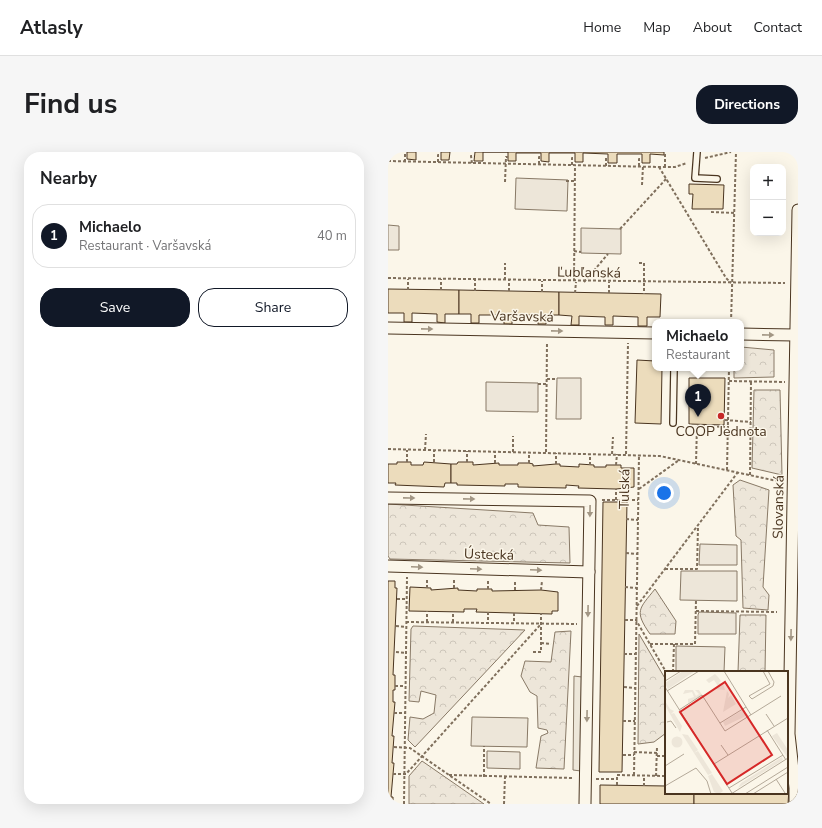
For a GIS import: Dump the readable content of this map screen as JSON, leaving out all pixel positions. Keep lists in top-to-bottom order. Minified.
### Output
{"streets":{"street":["Varšavská","Slovanská","Ústecká"],"path":["Ľubľanská","Tulská"]},"one_way":["Varšavská","Slovanská","Ústecká"],"places":["COOP Jednota"],"page":{"header":"Atlasly","nav":["Home","Map","About","Contact"],"title":"Find us","buttons":["Directions",["Save","Share"]],"heading":"Nearby","map_buttons":["+","−"],"list":[{"mark":"1","name":"Michaelo","note":"Restaurant · Varšavská","value":"40 m"}],"popup":["Michaelo","Restaurant"],"pins":"1"}}
